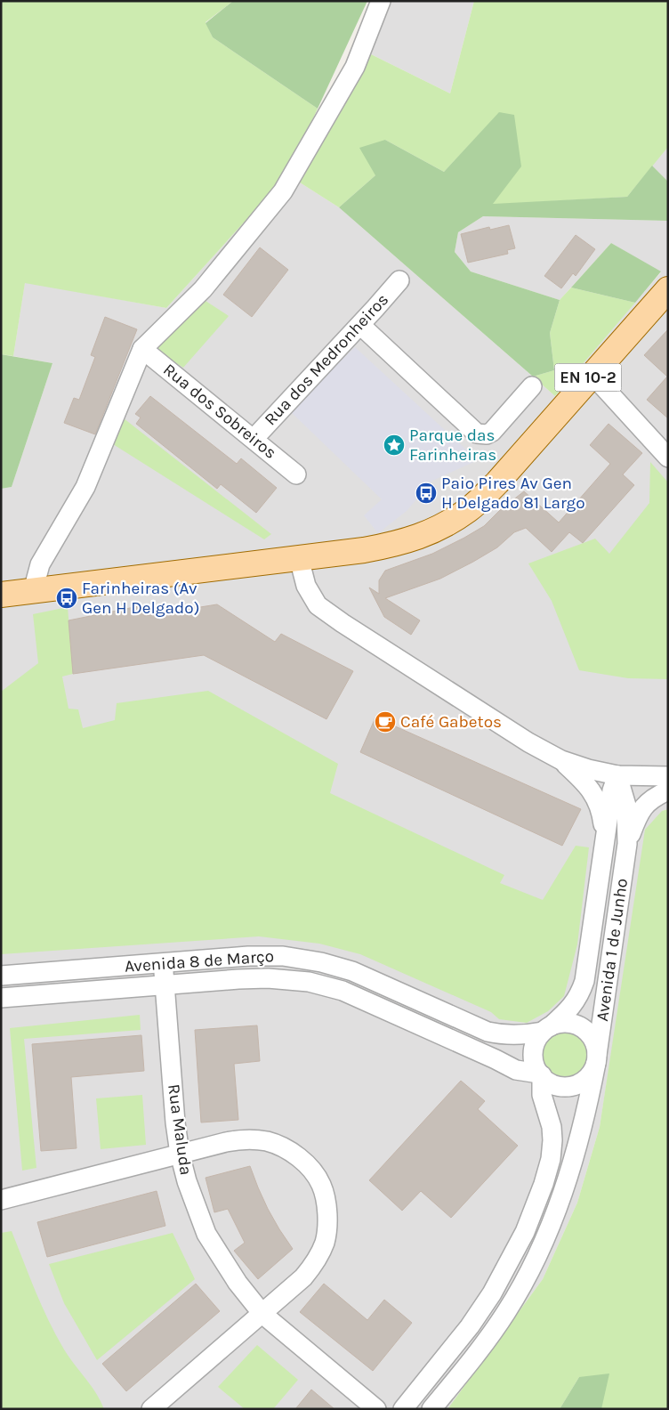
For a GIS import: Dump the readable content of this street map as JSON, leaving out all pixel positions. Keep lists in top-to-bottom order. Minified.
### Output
{"streets":{"main road":["EN 10-2"],"street":["Rua dos Medronheiros","Rua dos Sobreiros","Avenida 1 de Junho","Avenida 8 de Março","Rua Maluda"]},"crossings":[["Rua dos Medronheiros","Rua dos Sobreiros"],["Avenida 1 de Junho","Avenida 8 de Março"],["Avenida 8 de Março","Rua Maluda"]],"places":{"place":["Parque das Farinheiras"],"bus stop":["Paio Pires Av Gen H Delgado 81 Largo","Farinheiras (Av Gen H Delgado)"],"cafe":["Café Gabetos"]}}
